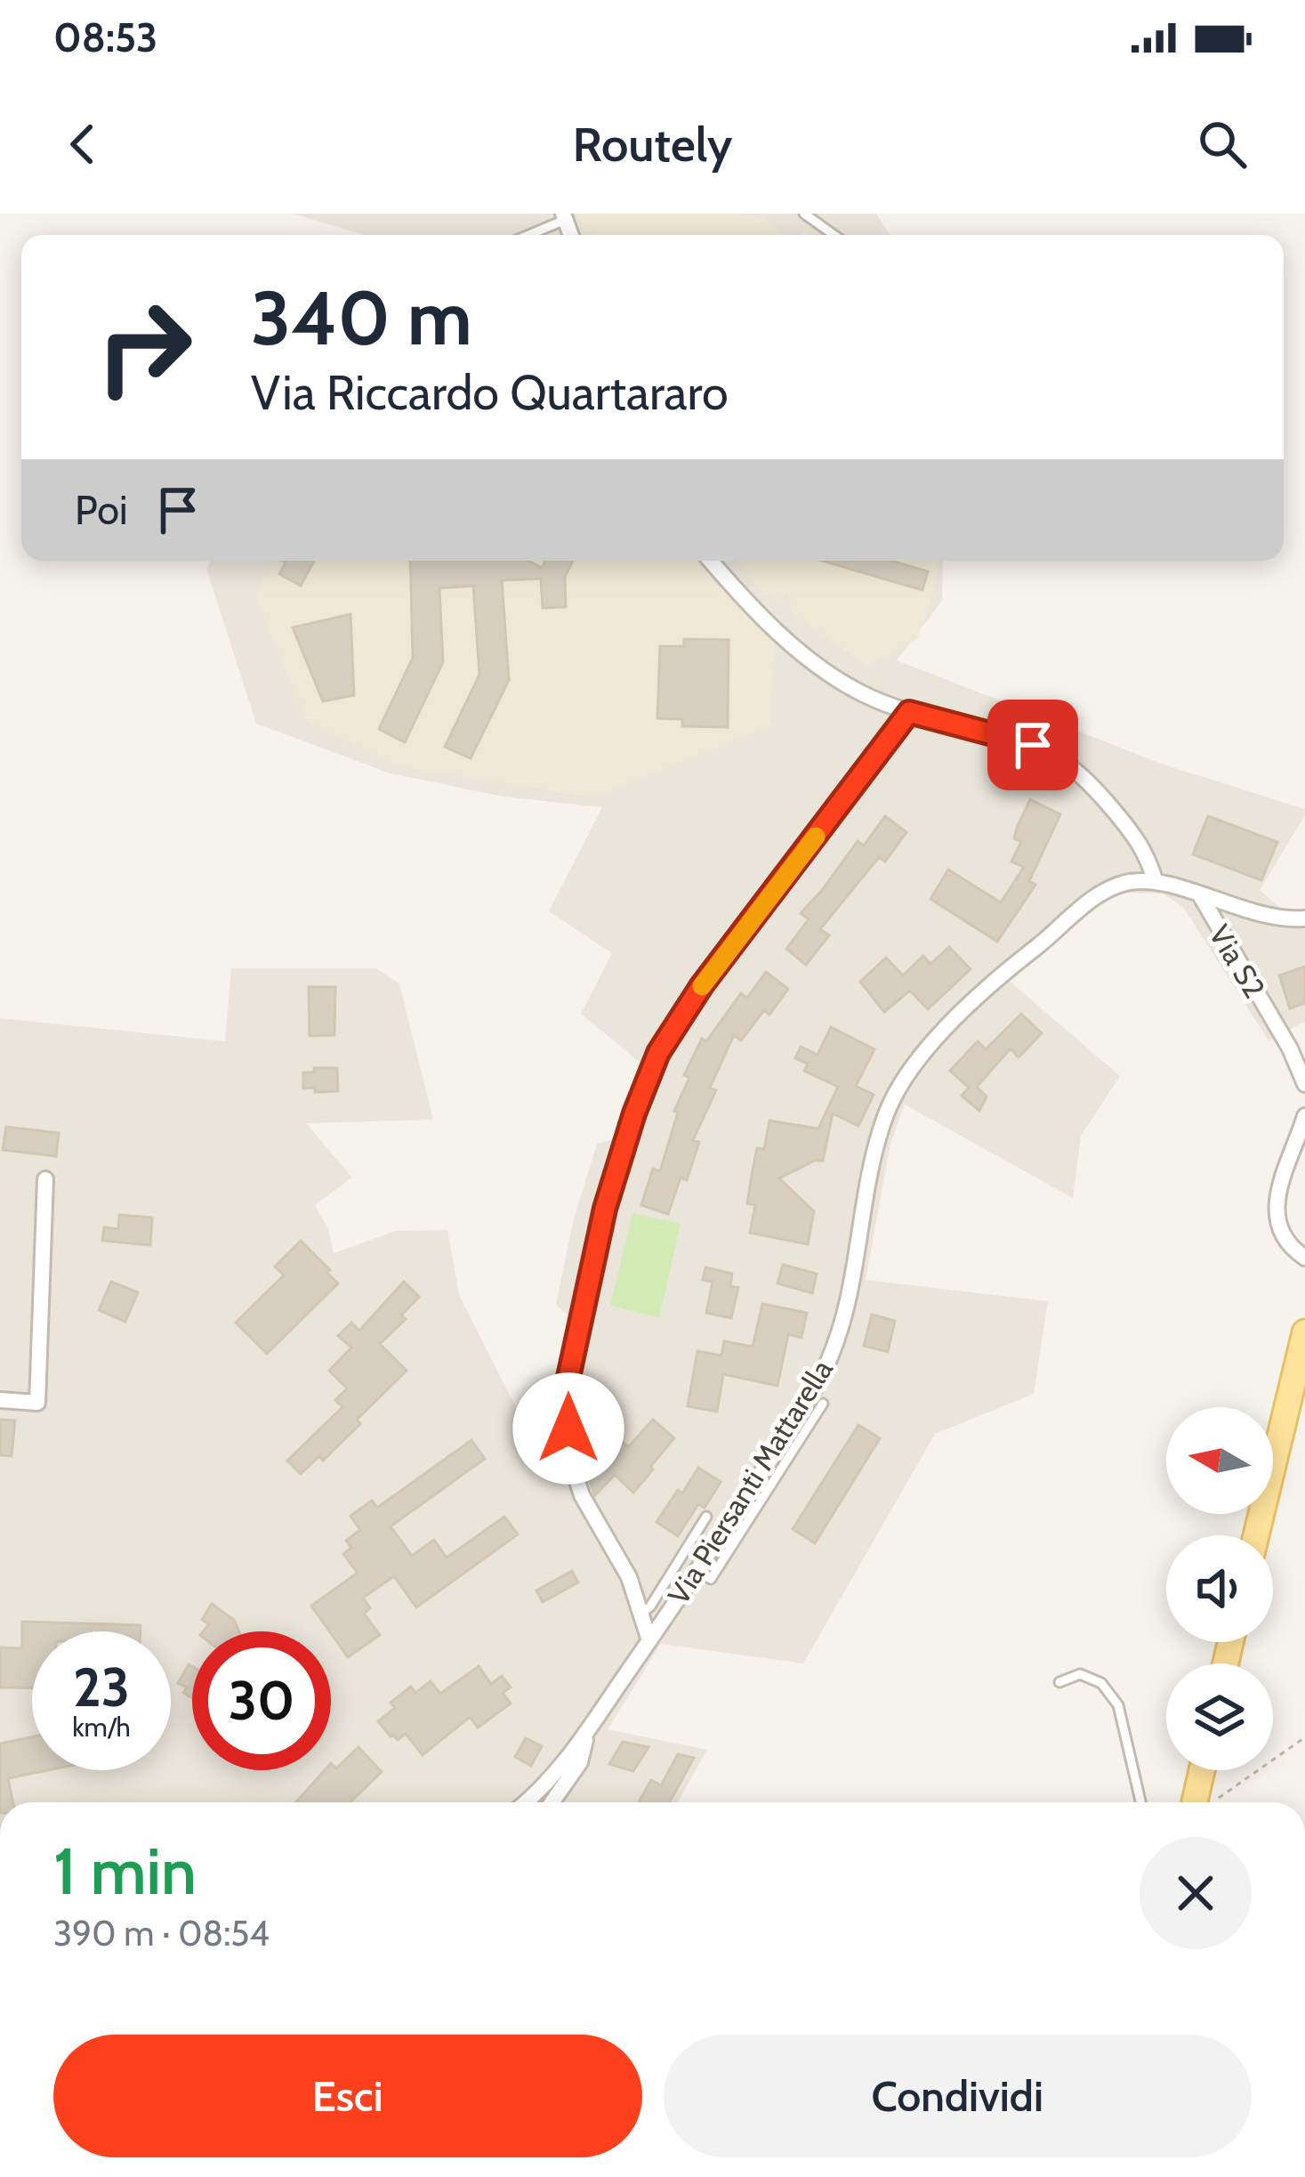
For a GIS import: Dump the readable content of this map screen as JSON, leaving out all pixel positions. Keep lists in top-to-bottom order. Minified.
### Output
{"streets":{"street":["Via S2","Via Piersanti Mattarella"]},"crossings":[["Via S2","Via Piersanti Mattarella"]],"north":"left","page":{"status":"08:53","header":"Routely","turn":["340 m","Via Riccardo Quartararo"],"then":"Poi","speed":"23 km/h","limit":"30","heading":["1 min","390 m · 08:54"],"buttons":["Esci","Condividi"]}}
